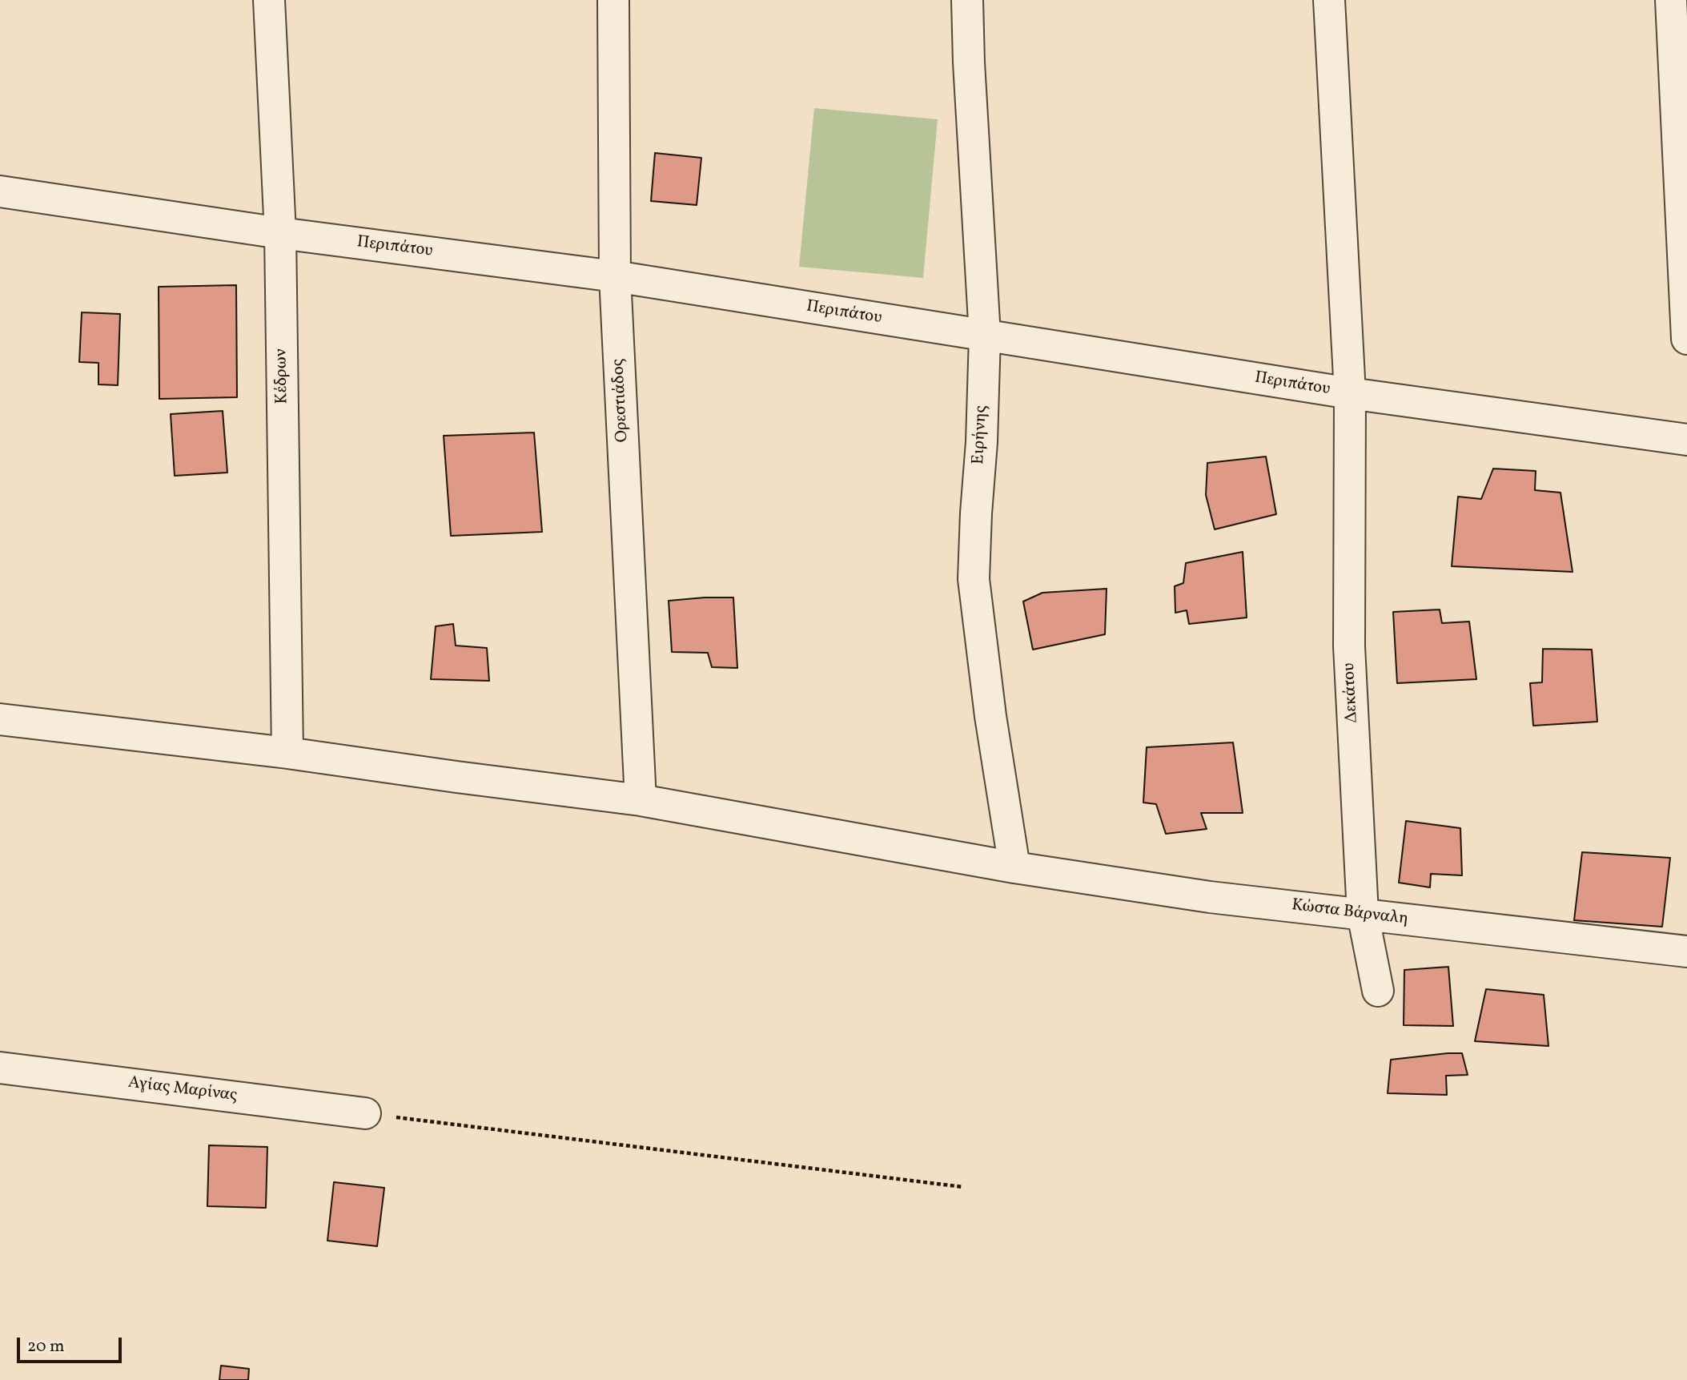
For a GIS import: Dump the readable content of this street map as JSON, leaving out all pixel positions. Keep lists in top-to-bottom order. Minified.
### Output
{"streets":{"street":["Περιπάτου","Κέδρων","Ορεστιάδος","Ειρήνης","Δεκάτου","Κώστα Βάρναλη","Αγίας Μαρίνας"]},"crossings":[["Περιπάτου","Κέδρων"],["Περιπάτου","Ορεστιάδος"],["Περιπάτου","Ειρήνης"],["Περιπάτου","Δεκάτου"],["Κέδρων","Κώστα Βάρναλη"],["Ορεστιάδος","Κώστα Βάρναλη"],["Ειρήνης","Κώστα Βάρναλη"],["Δεκάτου","Κώστα Βάρναλη"]],"scale_bar":"20 m"}
